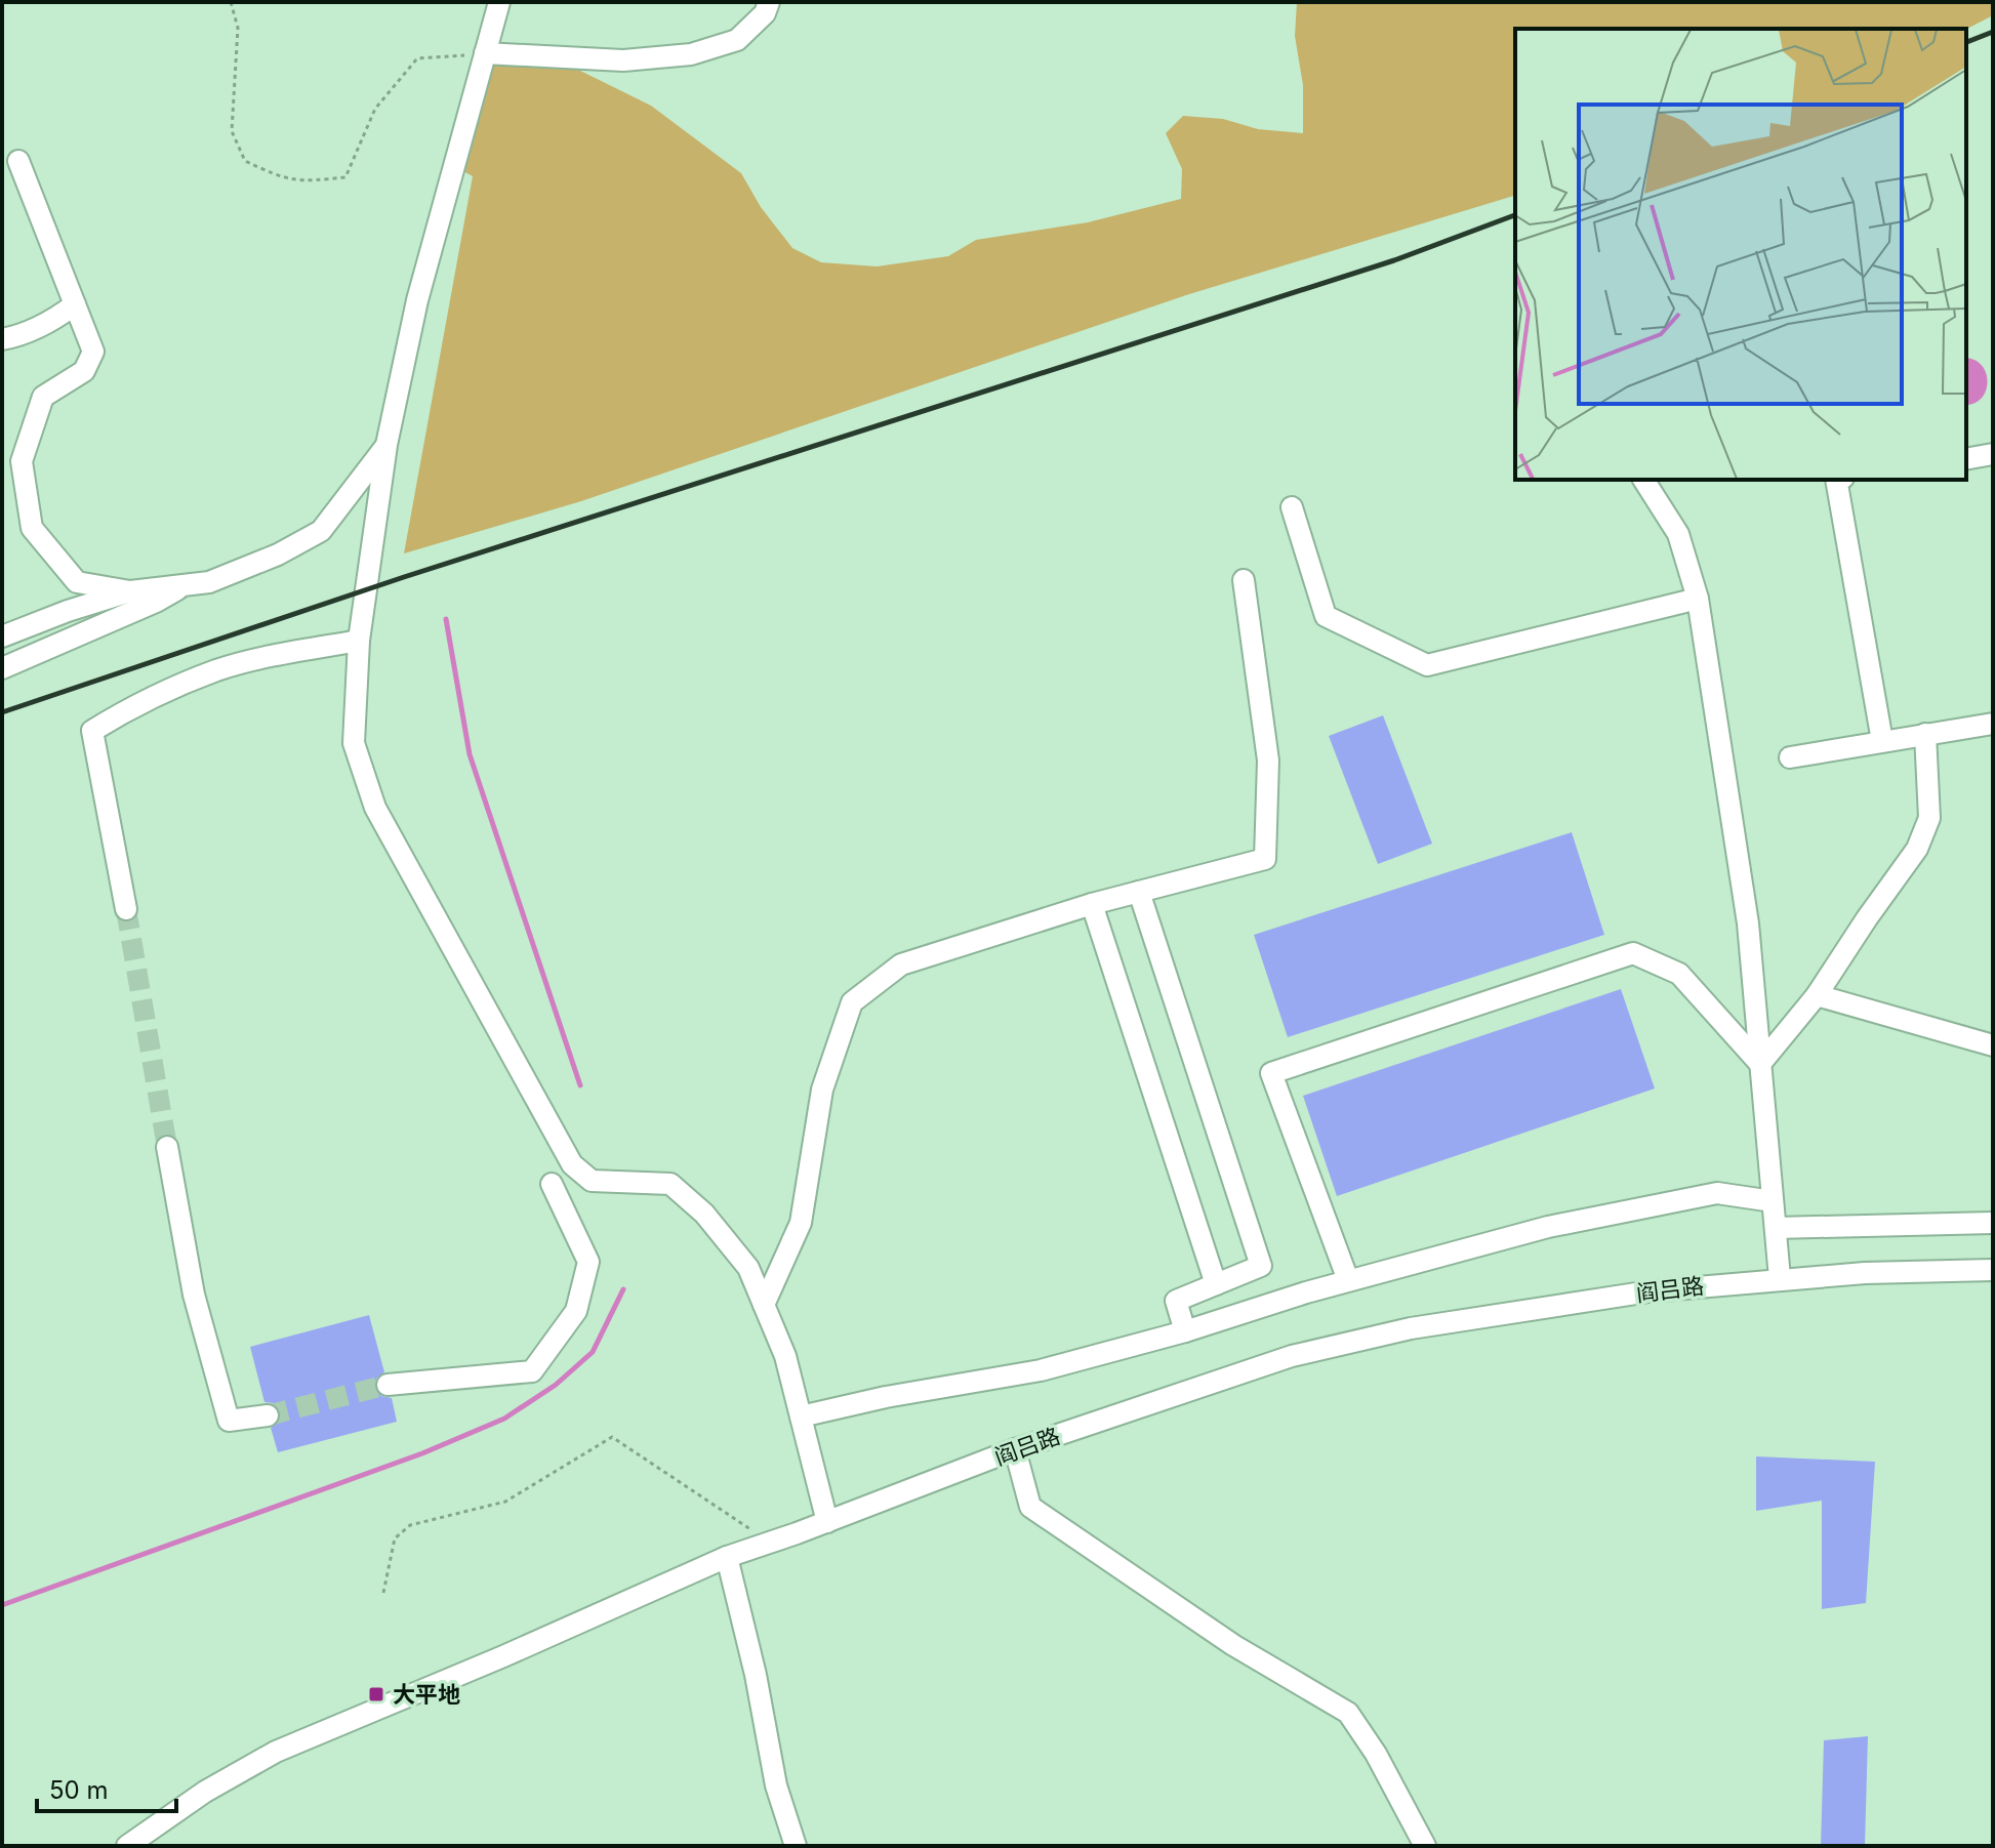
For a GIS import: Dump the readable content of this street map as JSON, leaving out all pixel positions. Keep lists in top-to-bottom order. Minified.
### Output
{"streets":{"street":["阎吕路"]},"places":{"transit":["大平地"]},"scale_bar":"50 m"}
